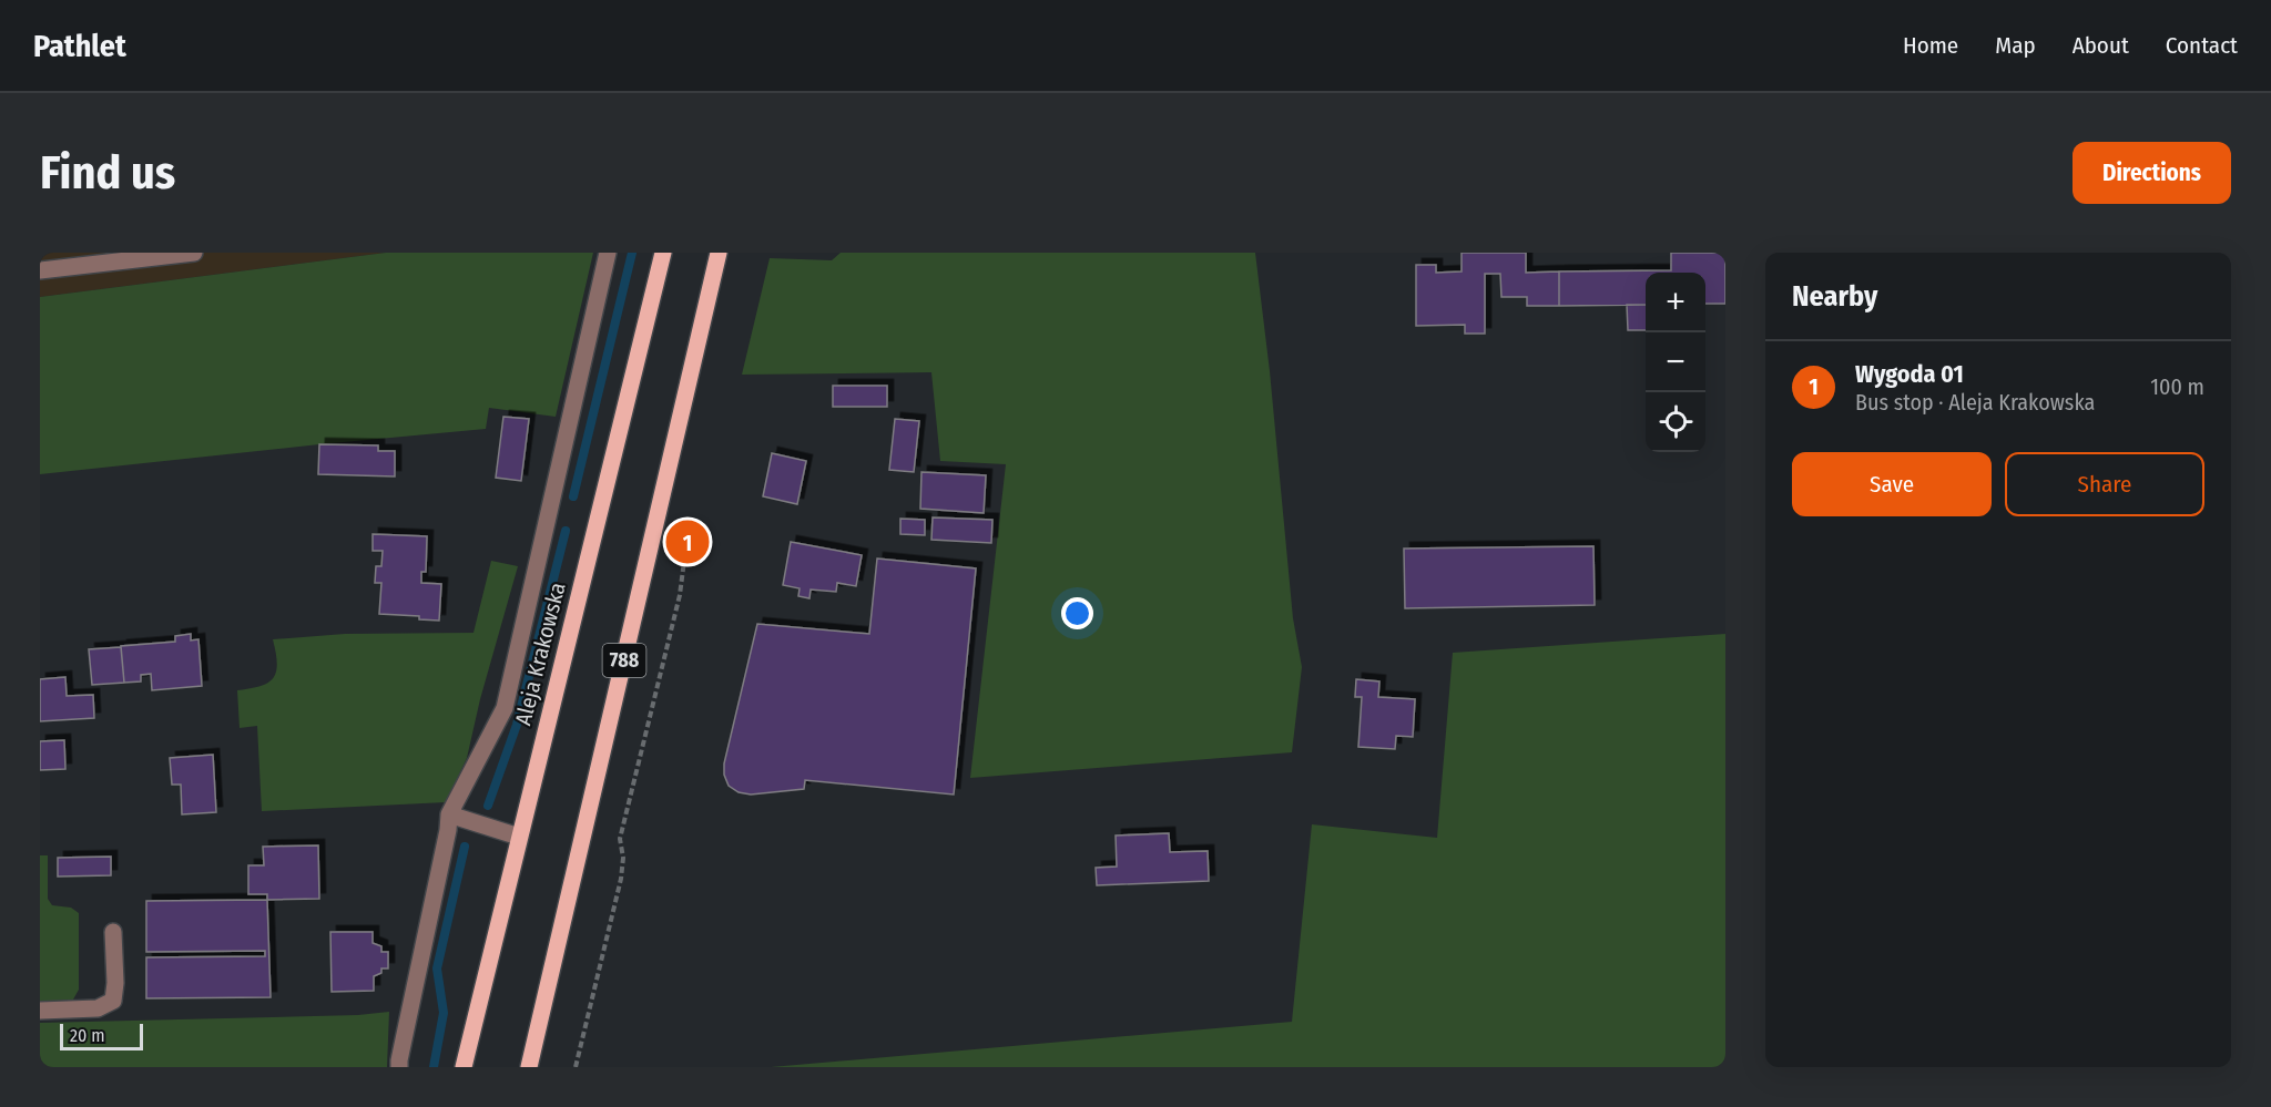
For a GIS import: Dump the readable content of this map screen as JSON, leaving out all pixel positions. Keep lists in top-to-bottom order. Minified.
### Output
{"streets":{"main road":["Aleja Krakowska","788"]},"scale_bar":"20 m","page":{"header":"Pathlet","nav":["Home","Map","About","Contact"],"buttons":["Directions",["Save","Share"]],"title":"Find us","heading":"Nearby","map_buttons":["+","−"],"list":[{"mark":"1","name":"Wygoda 01","note":"Bus stop · Aleja Krakowska","value":"100 m"}],"pins":"1","scale":"20 m"}}
